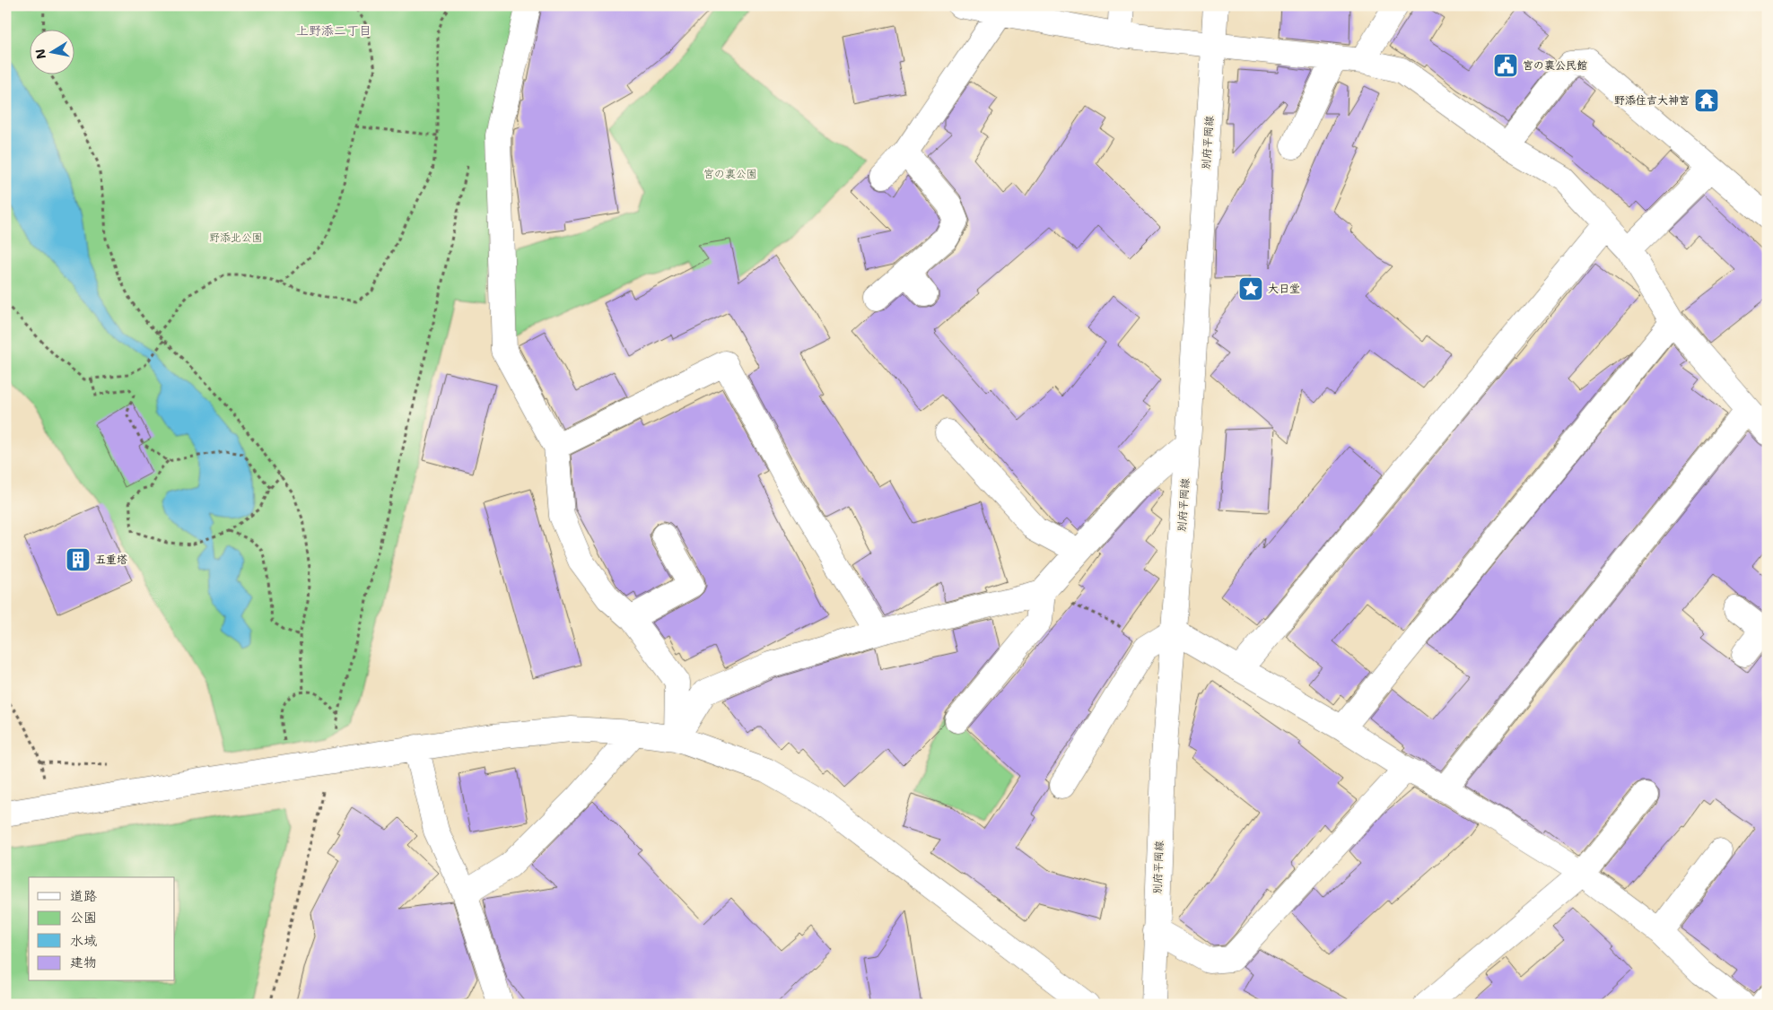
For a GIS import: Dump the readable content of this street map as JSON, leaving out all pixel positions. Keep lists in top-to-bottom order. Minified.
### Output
{"streets":{"street":["別府平岡線"]},"districts":["上野添二丁目"],"parks":["宮の裏公園","野添北公園"],"places":{"public building":["宮の裏公民館"],"temple":["野添住吉大神宮"],"place":["大日堂"],"building":["五重塔"]},"legend":["道路","公園","水域","建物"],"north":"left"}
